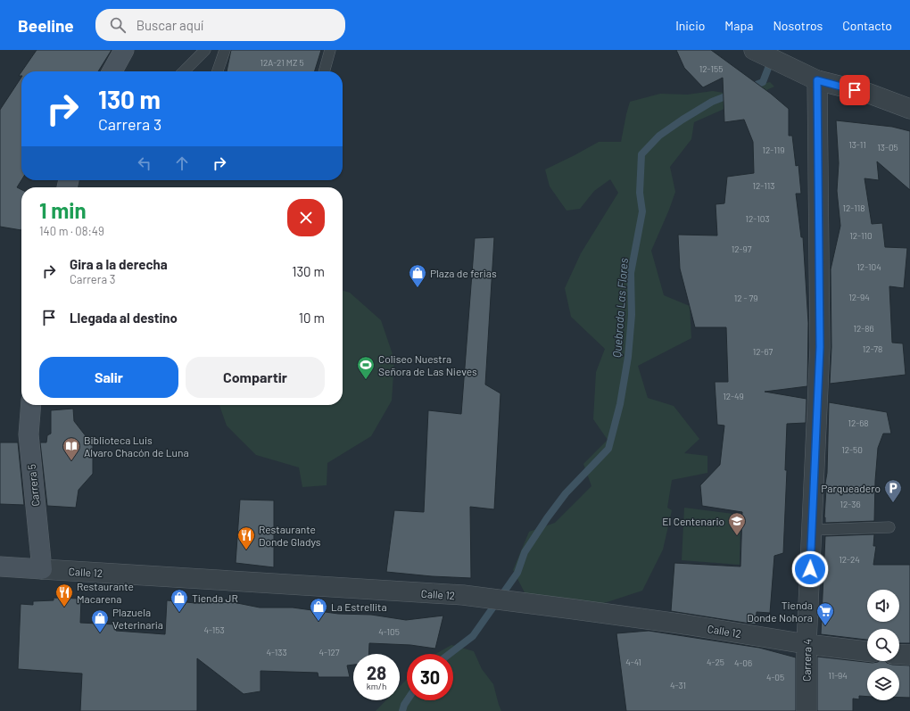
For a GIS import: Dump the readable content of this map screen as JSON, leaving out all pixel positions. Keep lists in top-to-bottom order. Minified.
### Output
{"streets":{"main road":["Carrera 5","Calle 12"],"street":["Carrera 4"]},"crossings":[["Carrera 5","Calle 12"],["Calle 12","Carrera 4"]],"water":["Quebrada Las Flores"],"places":{"shop":["Plaza de ferias","Tienda JR","La Estrellita","Plazuela Veterinaria"],"sports":["Coliseo Nuestra Señora de Las Nieves"],"library":["Biblioteca Luis Alvaro Chacón de Luna"],"parking":["Parqueadero"],"school or university":["El Centenario"],"restaurant":["Restaurante Donde Gladys","Restaurante Macarena"],"supermarket":["Tienda Donde Nohora"]},"house_numbers":["12A-21 MZ 5","12-155","13-11","13-05","12-119","12-113","12-118","12-103","12-110","12-97","12-104","12-94","12 - 79","12-86","12-78","12-67","12-49","12-68","12-50","12-36","12-24","4-153","4-105","4-133","4-127","4-41","4-25","4-06","11-94","4-05","4-31"],"page":{"header":"Beeline","search":"Buscar aquí","nav":["Inicio","Mapa","Nosotros","Contacto"],"turn":["130 m","Carrera 3"],"heading":["1 min","140 m · 08:49"],"list":[{"name":"Gira a la derecha","note":"Carrera 3","value":"130 m"},{"name":"Llegada al destino","value":"10 m"}],"buttons":["Salir","Compartir"],"speed":"28 km/h","limit":"30"}}
